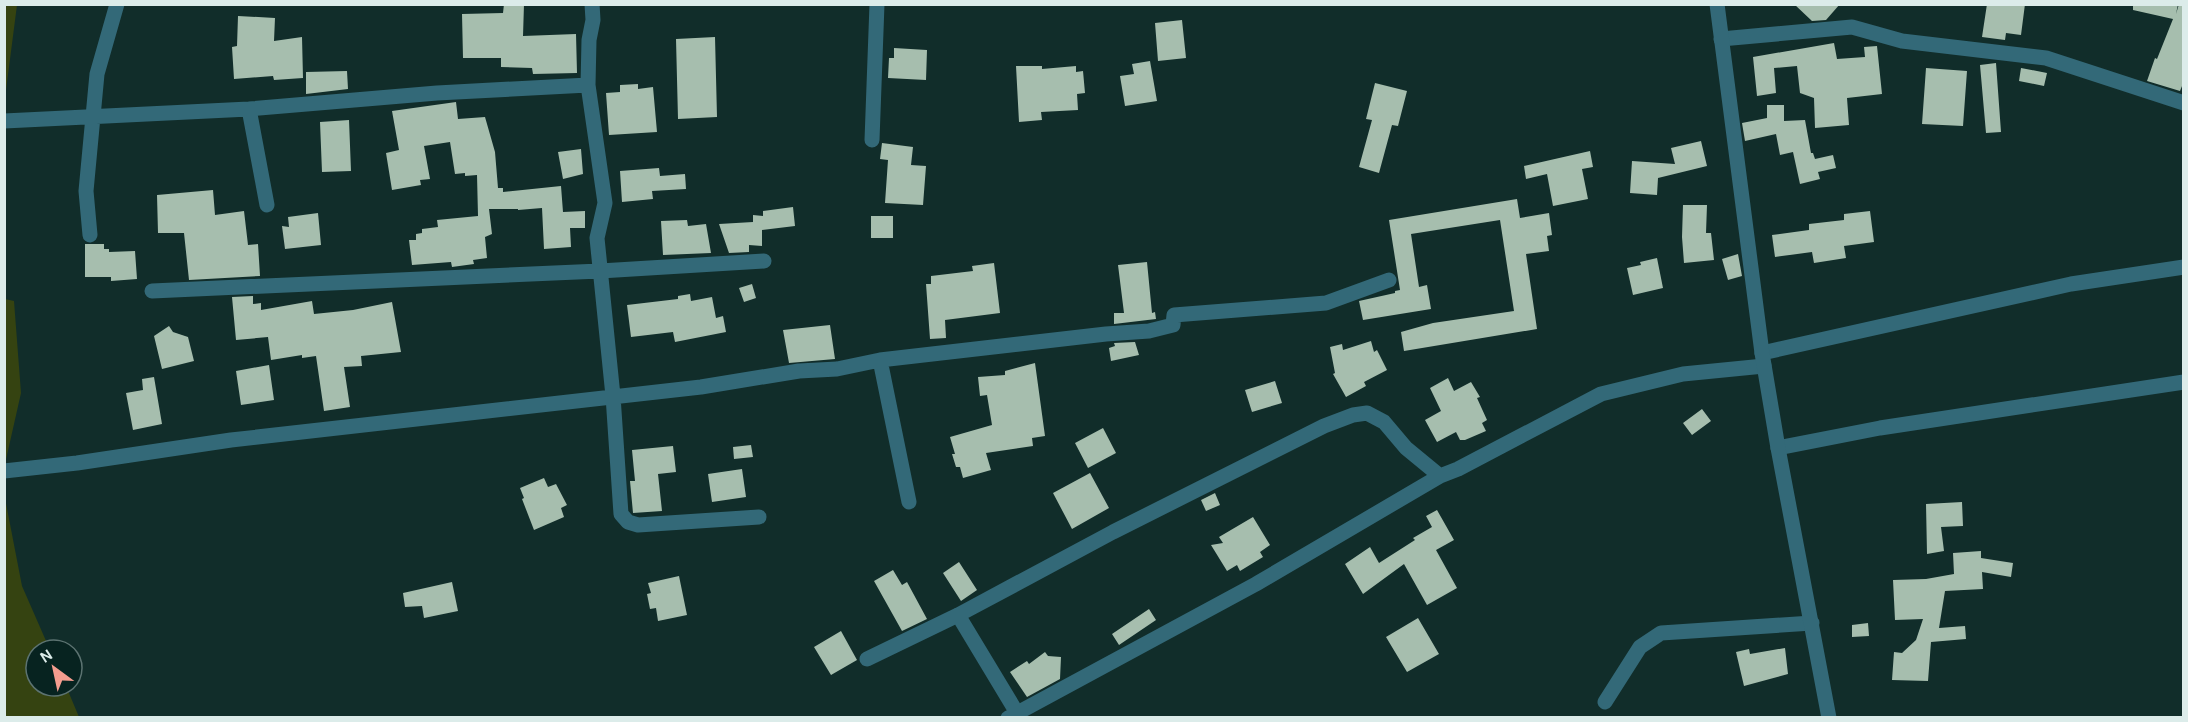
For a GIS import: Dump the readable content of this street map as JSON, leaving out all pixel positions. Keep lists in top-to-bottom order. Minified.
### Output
{"north":"top left"}
